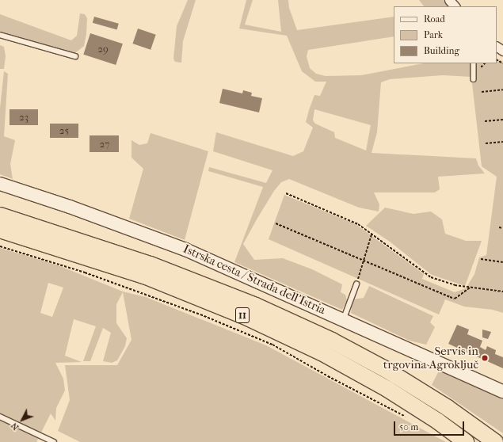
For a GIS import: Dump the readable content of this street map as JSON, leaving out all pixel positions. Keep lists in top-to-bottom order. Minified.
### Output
{"streets":{"highway":["11"],"street":["Istrska cesta / Strada dell'Istria"]},"places":["Servis in trgovina Agroključ"],"house_numbers":["29","23","25","27"],"legend":["Road","Park","Building"],"scale_bar":"50 m","north":"bottom left"}
